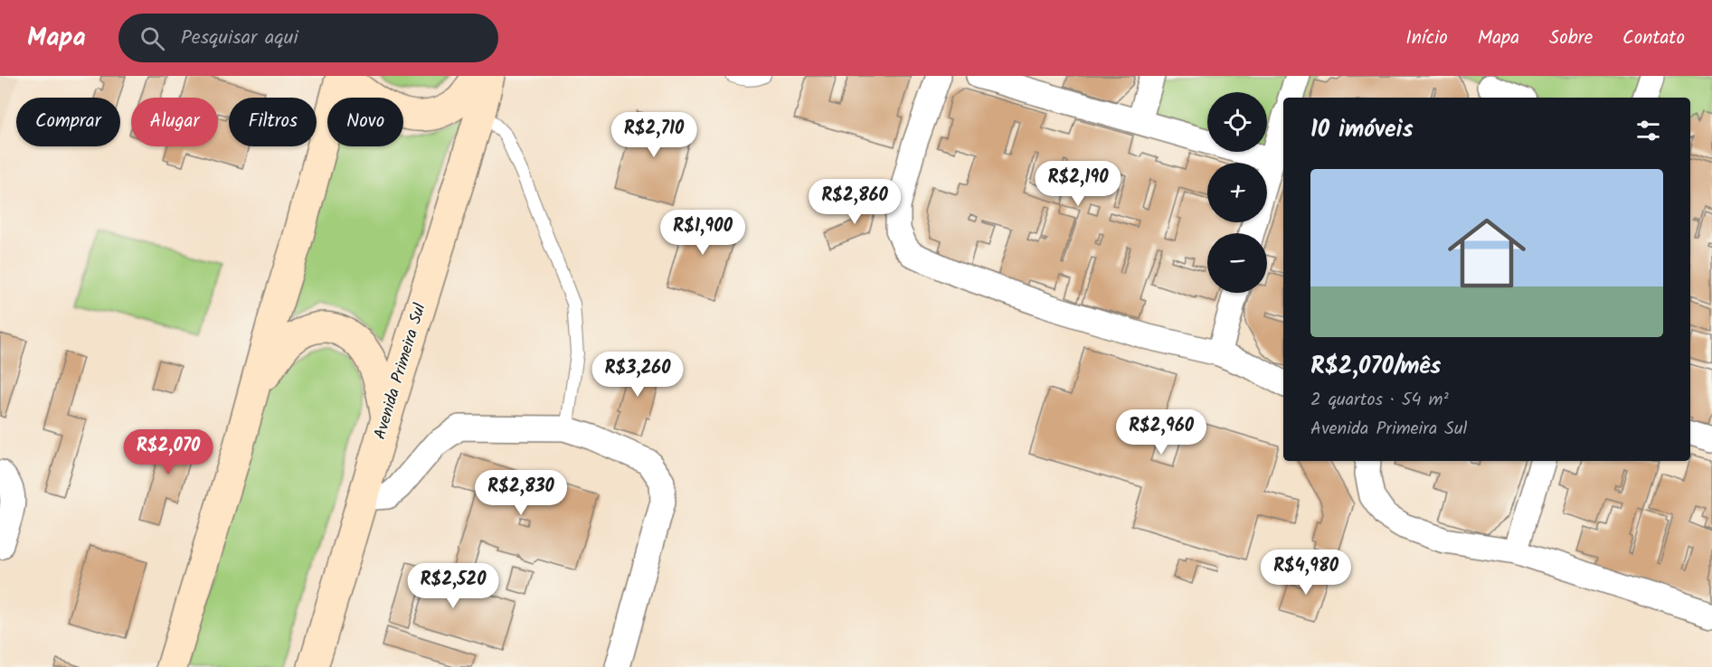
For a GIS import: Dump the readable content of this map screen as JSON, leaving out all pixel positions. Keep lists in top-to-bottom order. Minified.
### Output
{"streets":{"main road":["Avenida Primeira Sul"]},"page":{"header":"Mapa","search":"Pesquisar aqui","nav":["Início","Mapa","Sobre","Contato"],"map_buttons":["+","−"],"chip":["Comprar","Alugar","Filtros","Novo"],"heading":"10 imóveis","price":["R$2,710","R$2,190","R$2,860","R$1,900","R$3,260","R$2,960","R$2,070","R$2,830","R$4,980","R$2,520"],"list":[{"name":"R$2,070/mês","note":"2 quartos · 54 m² · Avenida Primeira Sul"}]}}
